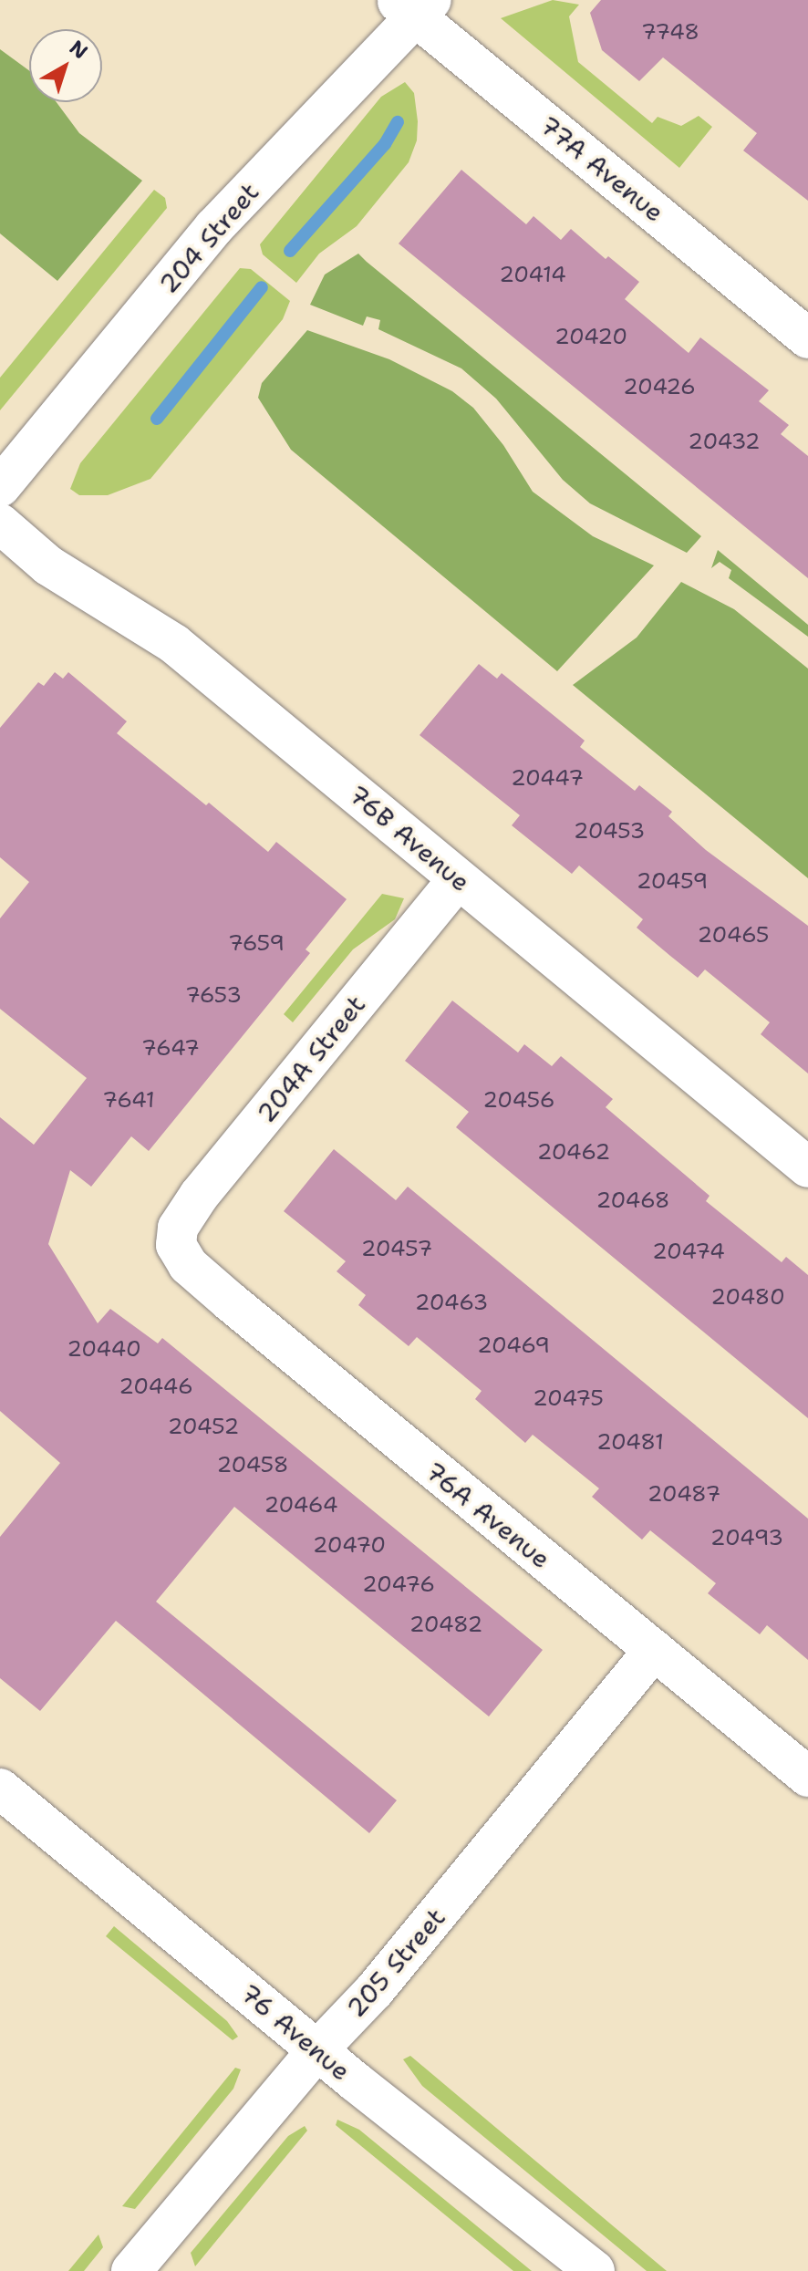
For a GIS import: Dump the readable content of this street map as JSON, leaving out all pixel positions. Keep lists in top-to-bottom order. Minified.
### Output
{"streets":{"street":["77A Avenue","204 Street","76B Avenue","204A Street","76A Avenue","205 Street","76 Avenue"]},"crossings":[["77A Avenue","204 Street"],["76B Avenue","204A Street"],["204A Street","76A Avenue"],["76A Avenue","205 Street"],["205 Street","76 Avenue"]],"house_numbers":["7748","20414","20420","20426","20432","20447","20453","20459","20465","7659","7653","7647","7641","20456","20462","20468","20457","20474","20480","20463","20469","20440","20446","20475","20452","20481","20458","20487","20464","20493","20470","20476","20482"],"north":"top right"}
